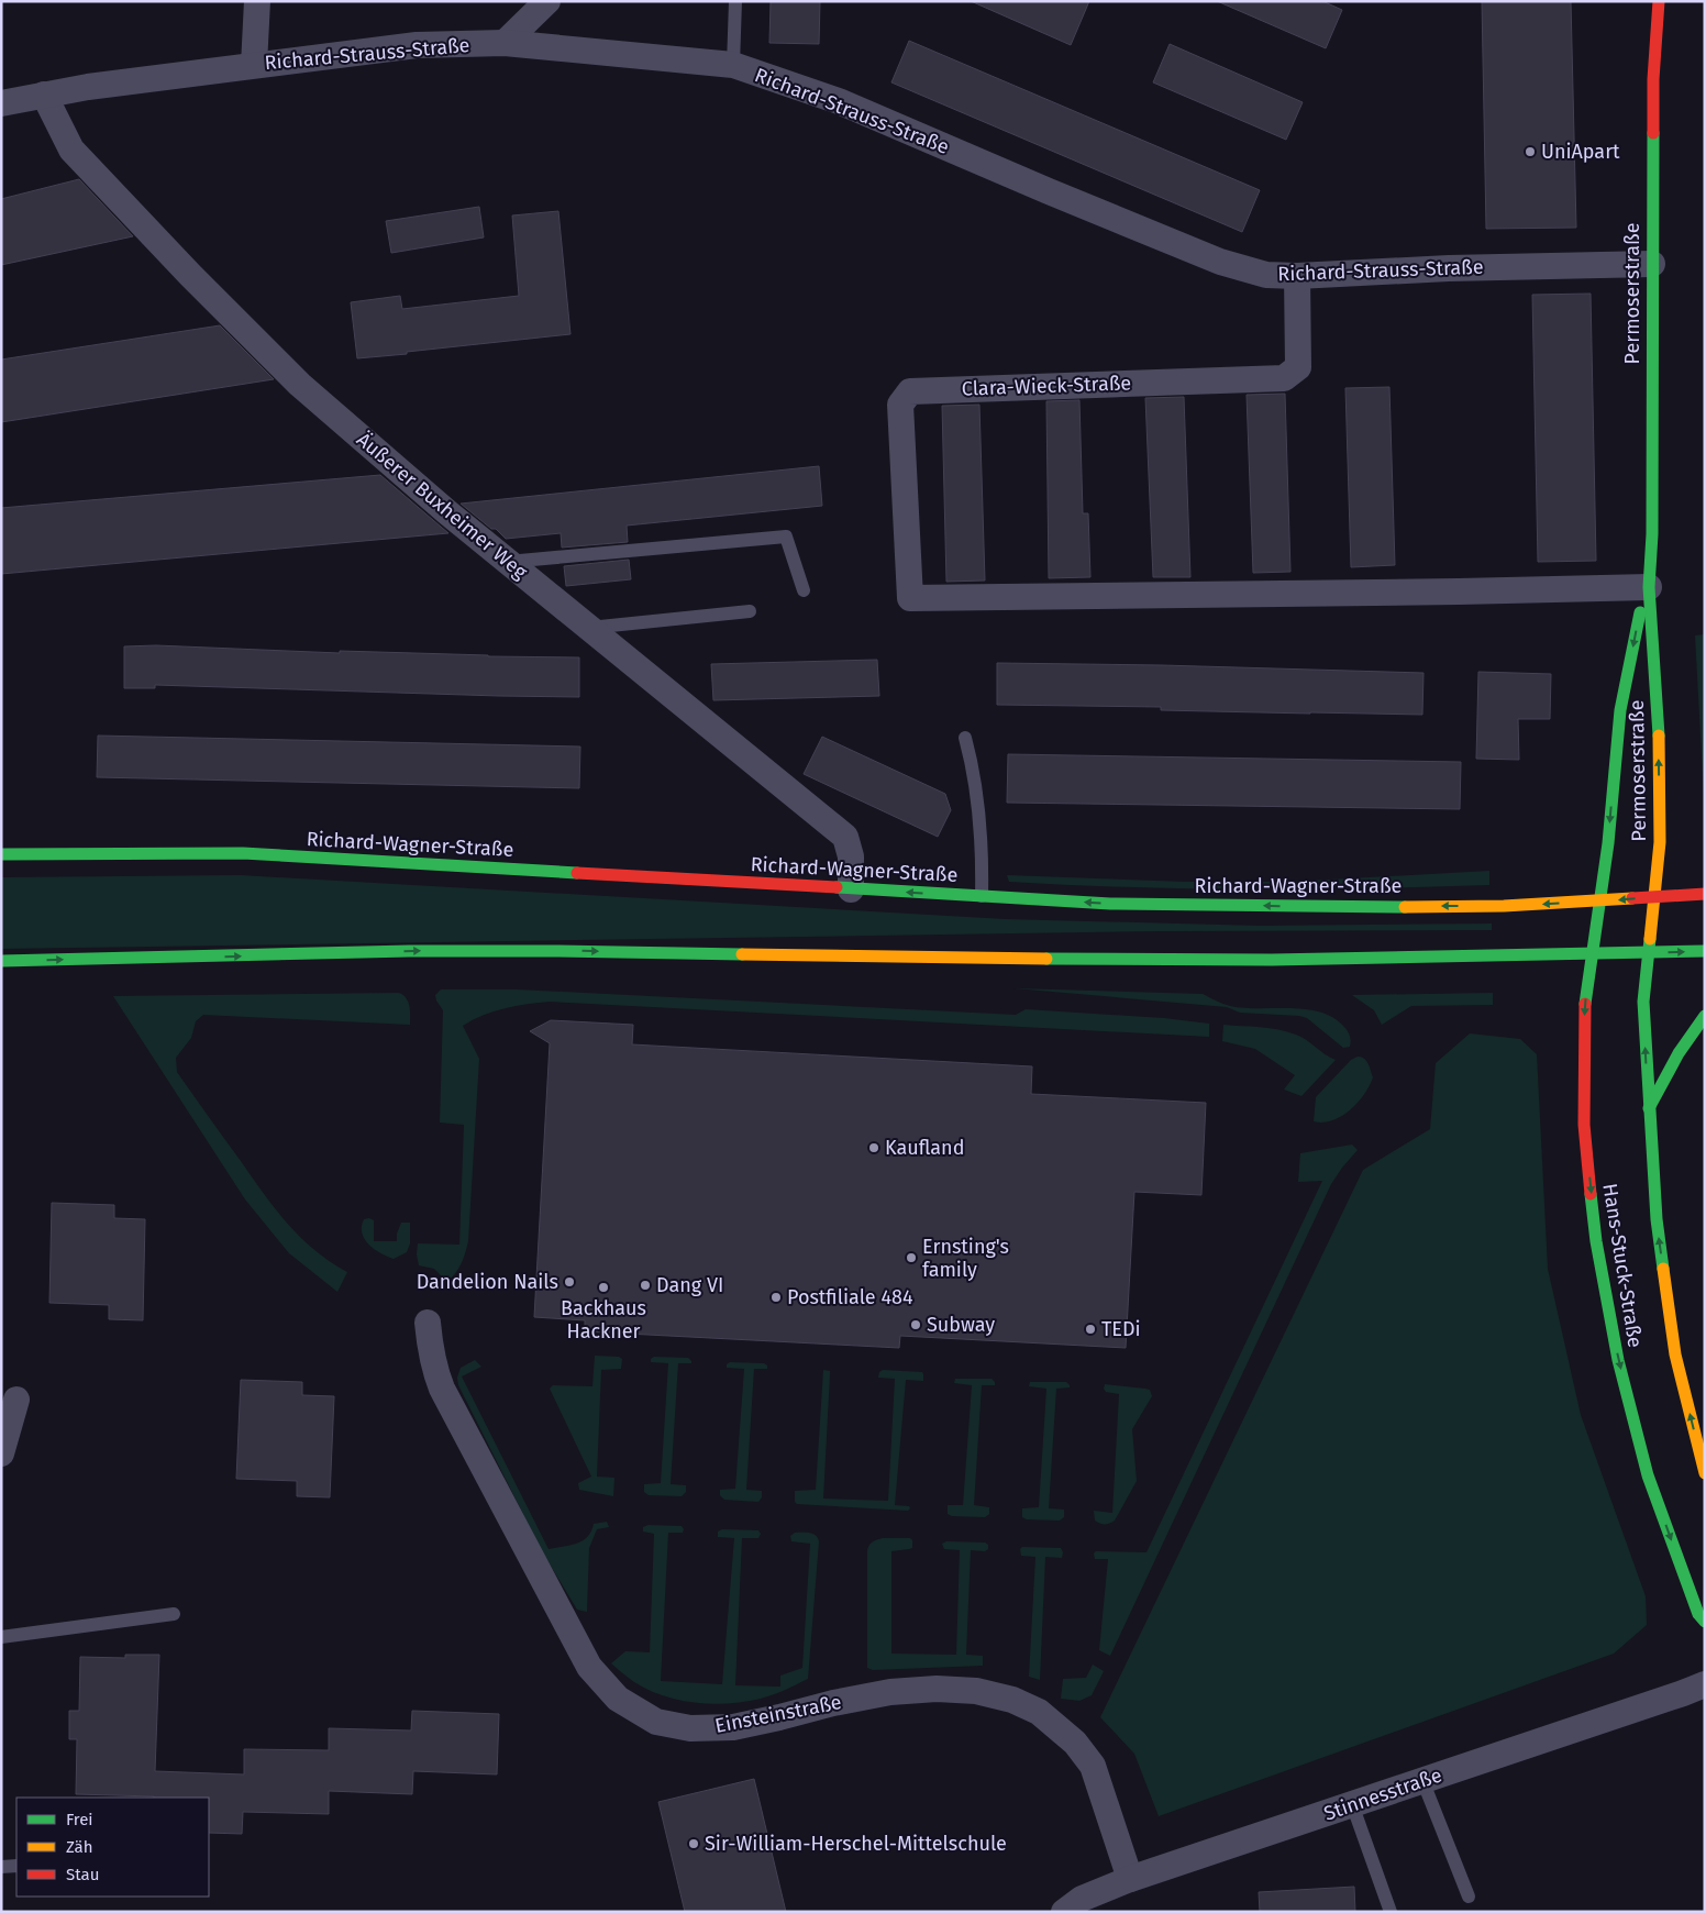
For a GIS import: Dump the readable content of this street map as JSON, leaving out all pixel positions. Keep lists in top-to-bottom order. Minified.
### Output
{"streets":{"main road":["Permoserstraße","Richard-Wagner-Straße","Hans-Stuck-Straße"],"street":["Richard-Strauss-Straße","Clara-Wieck-Straße","Äußerer Buxheimer Weg","Einsteinstraße","Stinnesstraße"]},"crossings":[["Richard-Strauss-Straße","Permoserstraße"],["Richard-Strauss-Straße","Clara-Wieck-Straße"],["Richard-Strauss-Straße","Äußerer Buxheimer Weg"],["Permoserstraße","Clara-Wieck-Straße"],["Permoserstraße","Richard-Wagner-Straße"],["Permoserstraße","Hans-Stuck-Straße"],["Äußerer Buxheimer Weg","Richard-Wagner-Straße"],["Richard-Wagner-Straße","Hans-Stuck-Straße"],["Einsteinstraße","Stinnesstraße"]],"places":["UniApart","Kaufland","Ernsting's family","Dandelion Nails","Dang VI","Backhaus Hackner","Postfiliale 484","Subway","TEDi","Sir-William-Herschel-Mittelschule"],"legend":["Frei","Zäh","Stau"]}
